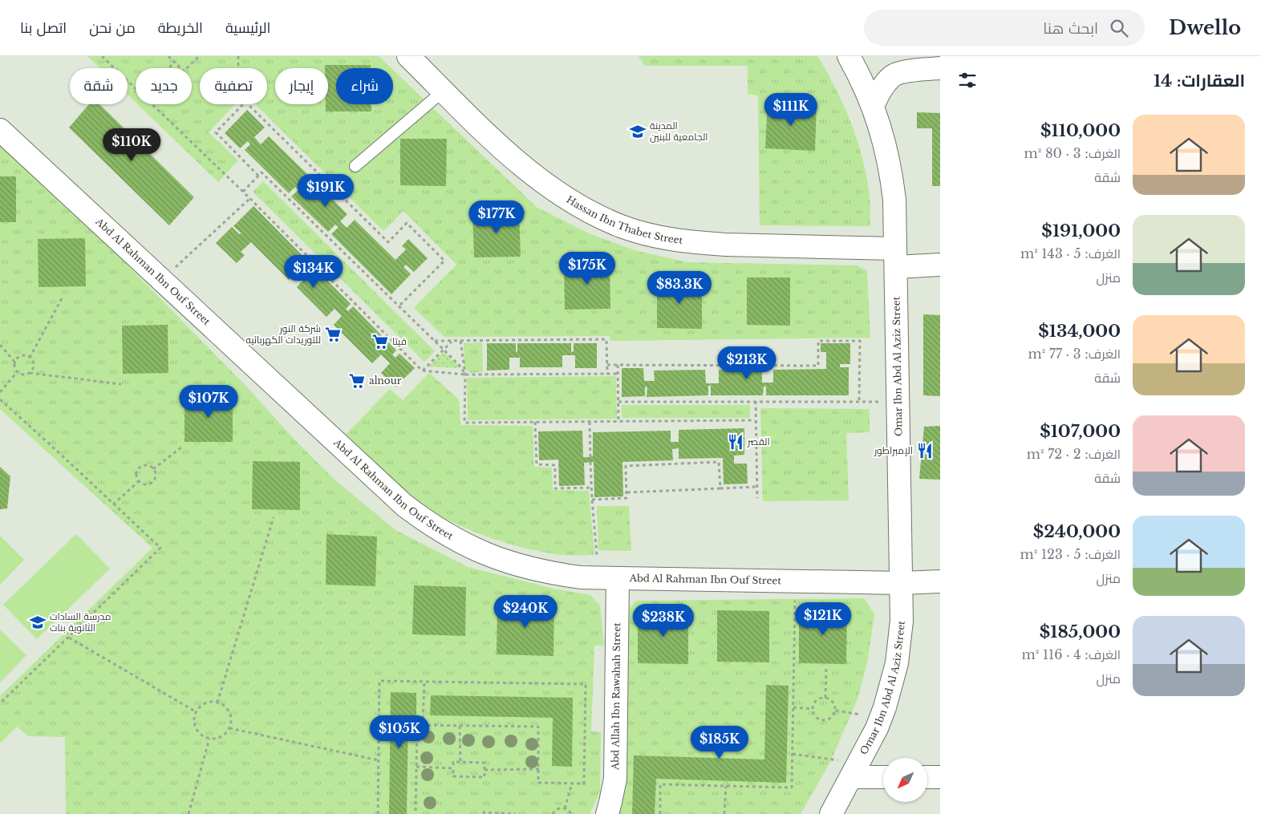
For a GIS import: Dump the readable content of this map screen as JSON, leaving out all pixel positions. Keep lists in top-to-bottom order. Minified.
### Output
{"streets":{"street":["Hassan Ibn Thabet Street","Abd Al Rahman Ibn Ouf Street","Omar Ibn Abd Al Aziz Street","Abd Allah Ibn Rawahah Street"]},"crossings":[["Hassan Ibn Thabet Street","Omar Ibn Abd Al Aziz Street"],["Abd Al Rahman Ibn Ouf Street","Omar Ibn Abd Al Aziz Street"],["Abd Al Rahman Ibn Ouf Street","Abd Allah Ibn Rawahah Street"]],"places":{"school or university":["المدينة الجامعية للبنين","مدرسة السادات الثانوية بنات"],"supermarket":["شركة النور للتوريدات الكهربائيه","فيتا","alnour"],"restaurant":["القصر","الإمبراطور"]},"north":"bottom left","page":{"header":"Dwello","search":"ابحث هنا","nav":["الرئيسية","الخريطة","من نحن","اتصل بنا"],"heading":"العقارات: 14","chip":["شراء","إيجار","تصفية","جديد","شقة"],"price":["$111K","$110K","$191K","$177K","$175K","$134K","$83.3K","$213K","$107K","$240K","$121K","$238K","$105K","$185K"],"list":[{"name":"$110,000","note":"الغرف: 3 · 80 m² · شقة"},{"name":"$191,000","note":"الغرف: 5 · 143 m² · منزل"},{"name":"$134,000","note":"الغرف: 3 · 77 m² · شقة"},{"name":"$107,000","note":"الغرف: 2 · 72 m² · شقة"},{"name":"$240,000","note":"الغرف: 5 · 123 m² · منزل"},{"name":"$185,000","note":"الغرف: 4 · 116 m² · منزل"}]}}
